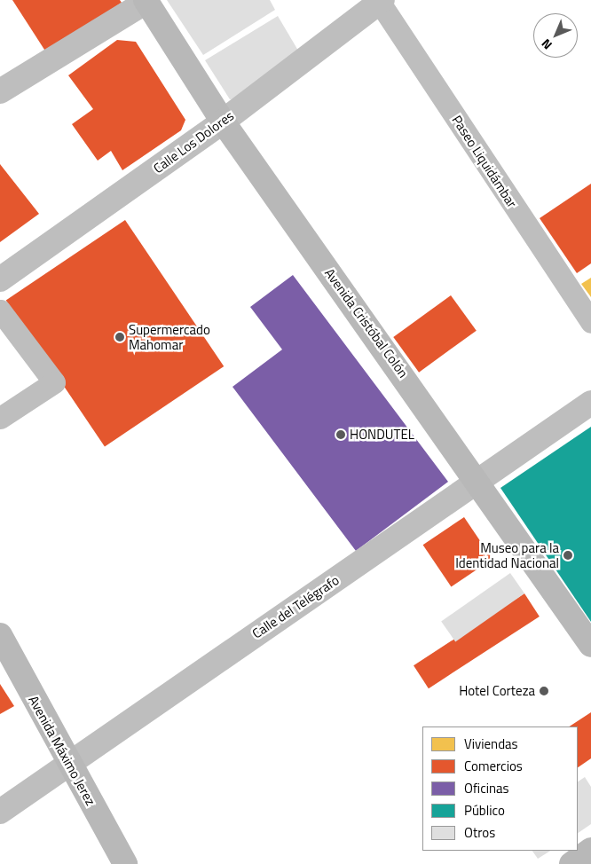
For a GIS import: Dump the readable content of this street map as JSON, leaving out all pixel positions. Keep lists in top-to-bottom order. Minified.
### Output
{"streets":{"main road":["Avenida Cristóbal Colón","Avenida Máximo Jerez"],"street":["Calle Los Dolores","Paseo Liquidámbar","Calle del Telégrafo"]},"crossings":[["Calle Los Dolores","Paseo Liquidámbar"],["Calle Los Dolores","Avenida Cristóbal Colón"],["Avenida Cristóbal Colón","Calle del Telégrafo"],["Calle del Telégrafo","Avenida Máximo Jerez"]],"places":["Supermercado Mahomar","HONDUTEL","Museo para la Identidad Nacional","Hotel Corteza"],"legend":["Viviendas","Comercios","Oficinas","Público","Otros"],"north":"bottom left"}
